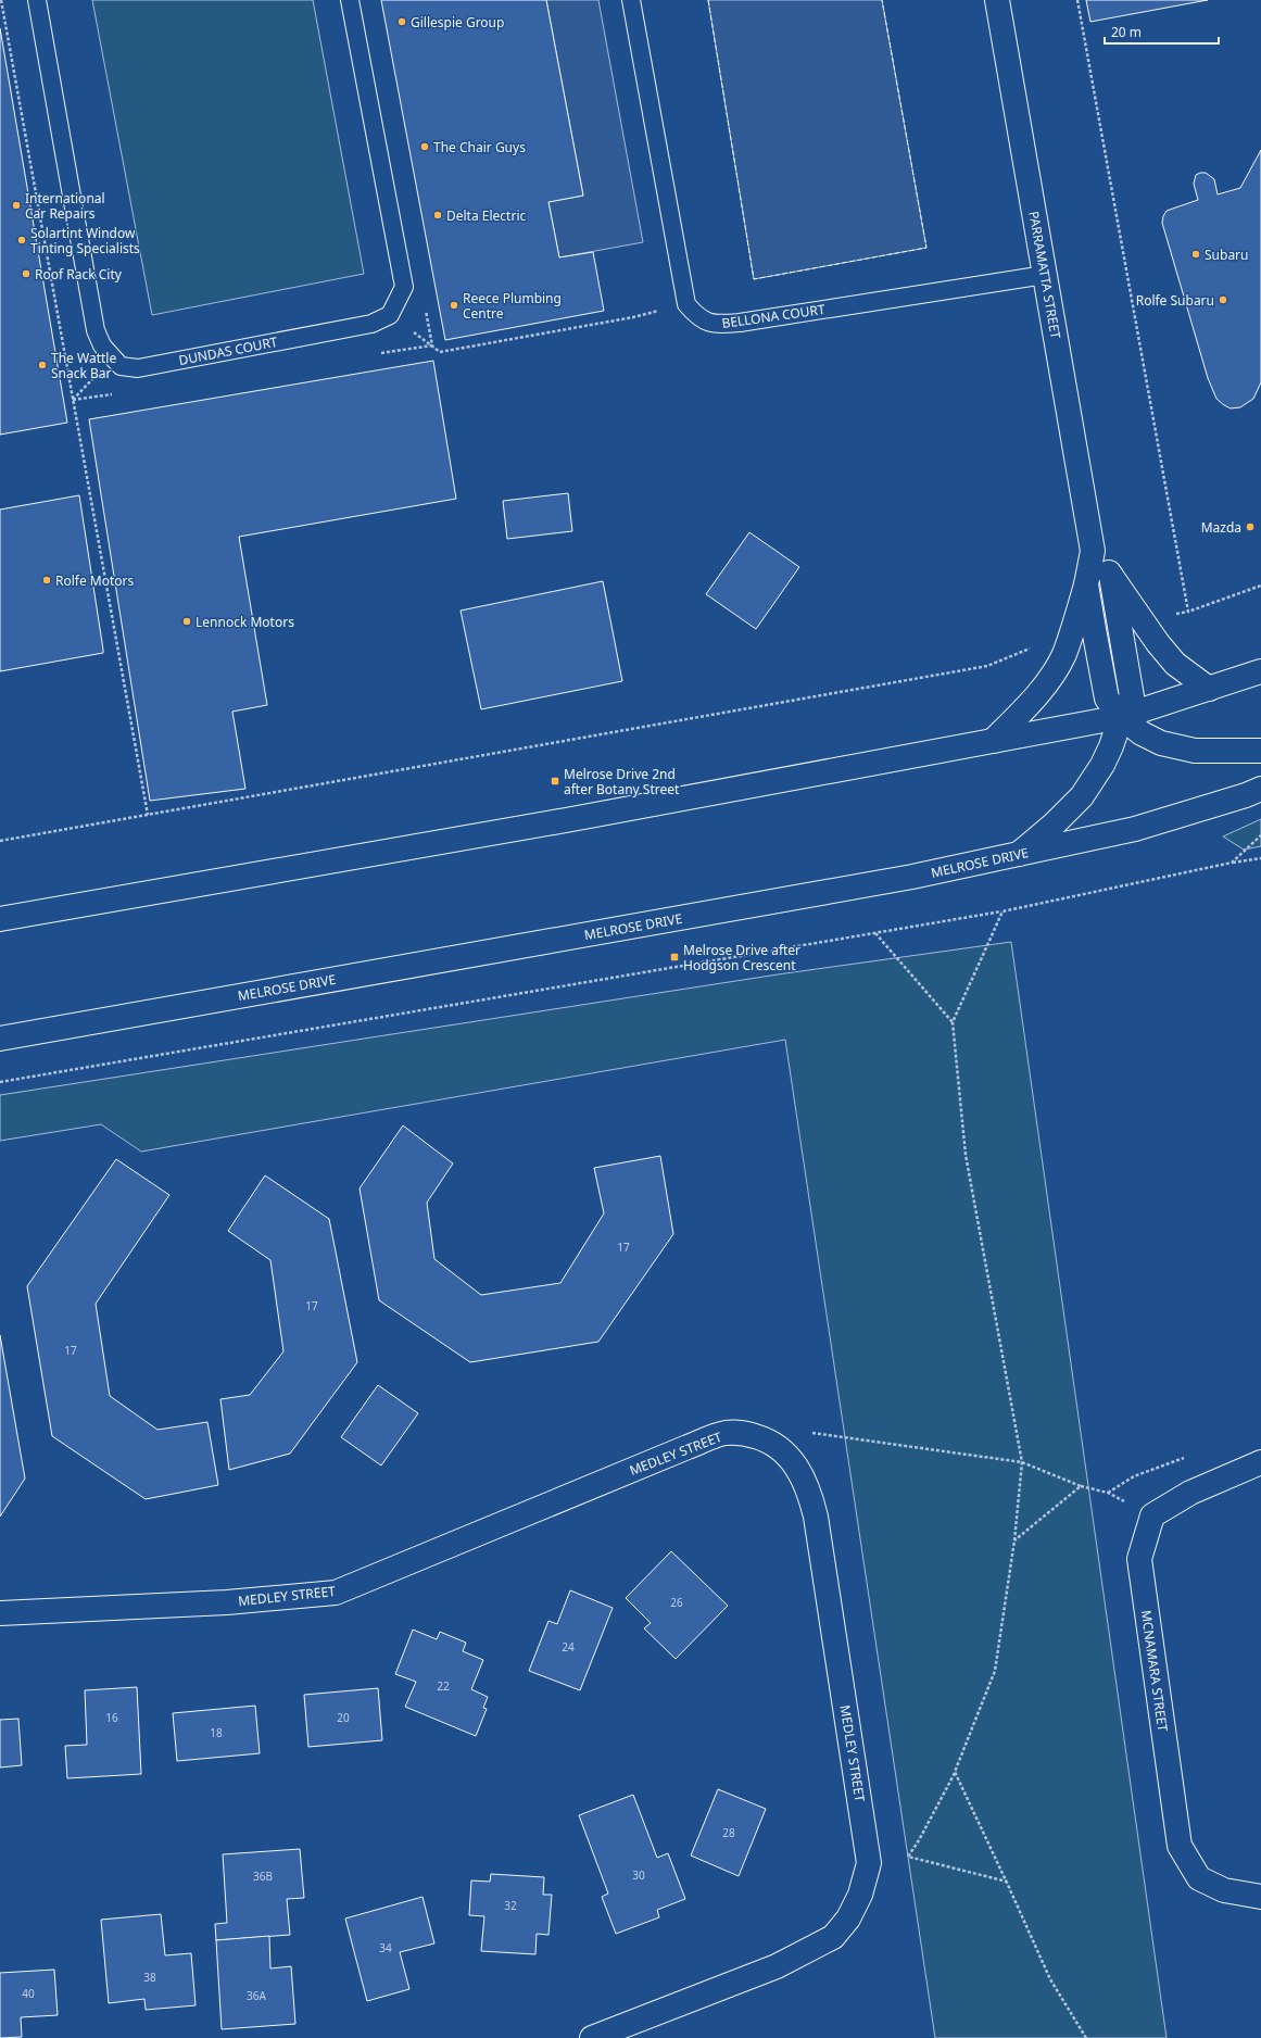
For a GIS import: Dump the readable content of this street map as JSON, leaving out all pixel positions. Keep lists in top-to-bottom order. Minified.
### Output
{"streets":{"street":["PARRAMATTA STREET","MELROSE DRIVE","MEDLEY STREET","MCNAMARA STREET"],"lane":["BELLONA COURT","DUNDAS COURT"]},"crossings":[["PARRAMATTA STREET","BELLONA COURT"],["PARRAMATTA STREET","MELROSE DRIVE"]],"places":{"other":["Gillespie Group","The Chair Guys","International Car Repairs","Delta Electric","Solartint Window Tinting Specialists","Subaru","Roof Rack City","Rolfe Subaru","Reece Plumbing Centre","The Wattle Snack Bar","Mazda","Rolfe Motors","Lennock Motors"],"transit":["Melrose Drive 2nd after Botany Street","Melrose Drive after Hodgson Crescent"]},"house_numbers":["17","17","17","26","24","22","16","20","18","28","30","36B","32","34","38","40","36A"],"scale_bar":"20 m"}
